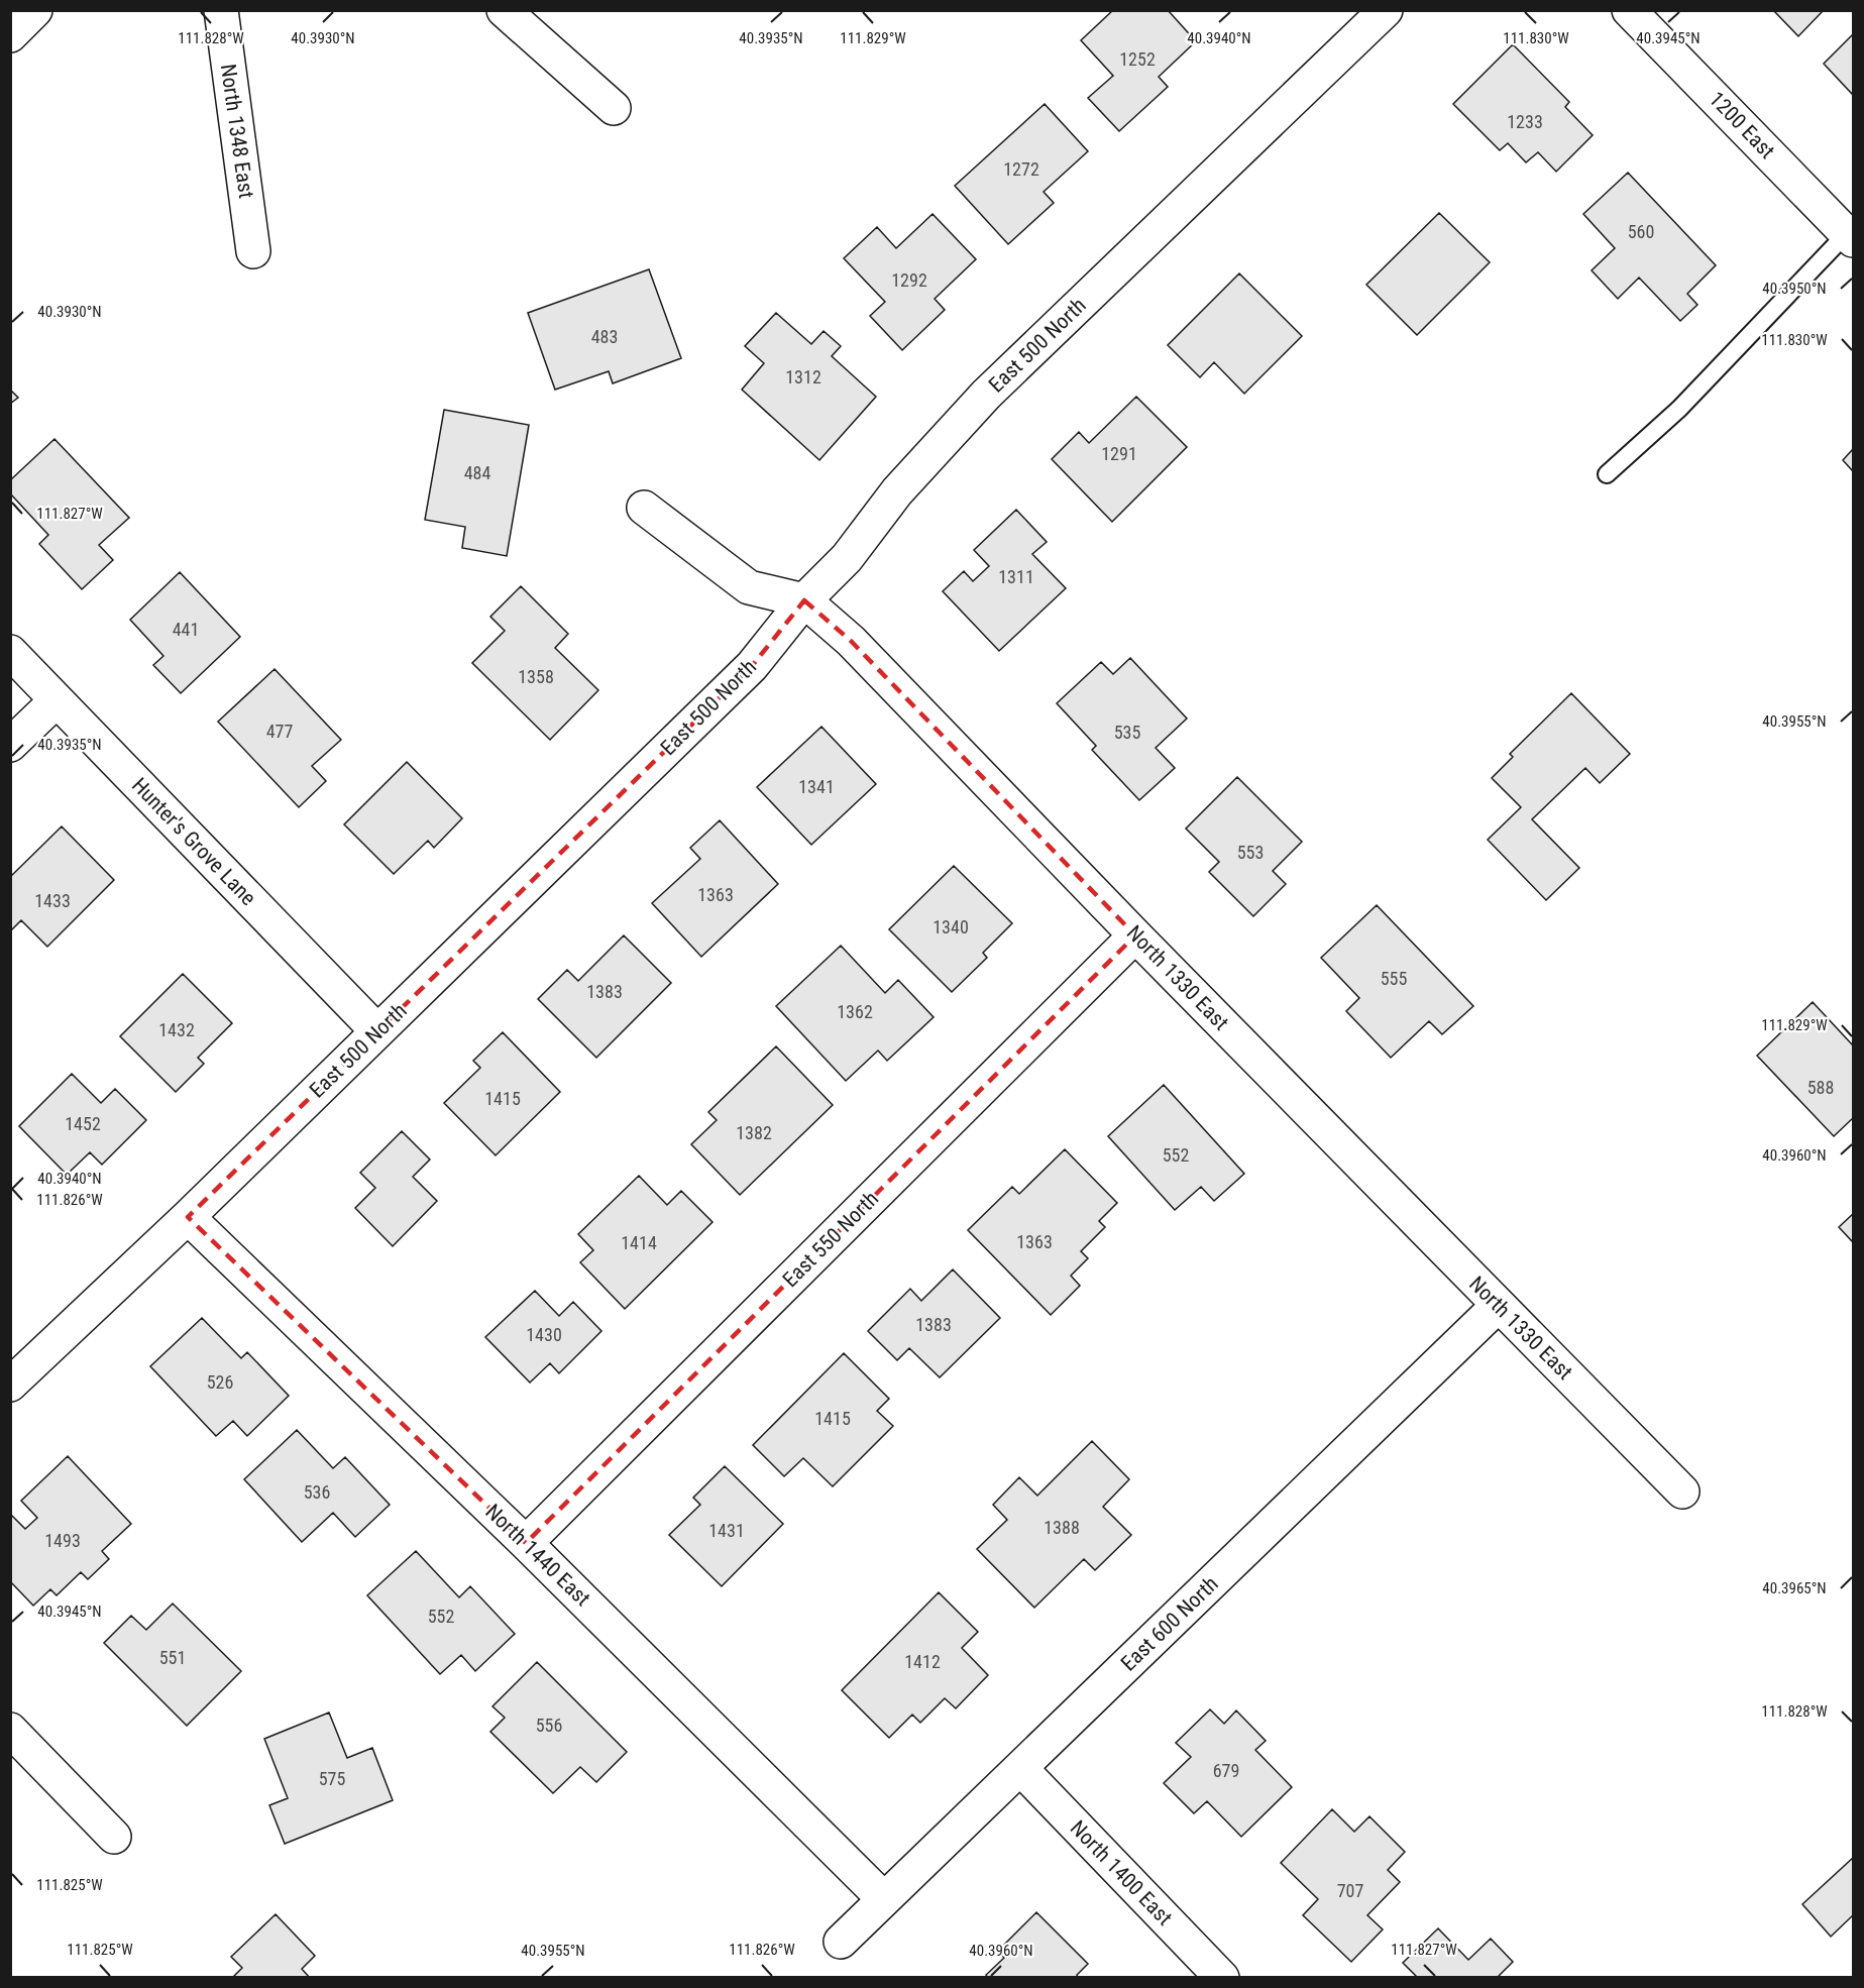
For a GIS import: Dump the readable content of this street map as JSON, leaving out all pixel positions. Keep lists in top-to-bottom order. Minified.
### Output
{"streets":{"street":["1200 East","North 1348 East","East 500 North","Hunter's Grove Lane","North 1330 East","East 550 North","North 1440 East","East 600 North","North 1400 East"]},"crossings":[["East 500 North","Hunter's Grove Lane"],["East 500 North","North 1330 East"],["East 500 North","North 1440 East"],["North 1330 East","East 550 North"],["North 1330 East","East 600 North"],["East 550 North","North 1440 East"],["North 1440 East","East 600 North"],["East 600 North","North 1400 East"]],"house_numbers":["1252","1233","1272","560","1292","483","1312","1291","484","1311","441","1358","477","535","1341","553","1363","1433","1340","555","1383","1362","1432","588","1415","1452","1382","552","1363","1414","1383","1430","526","1415","536","1388","1431","1493","552","551","1412","556","679","575","707"],"coordinates":["40.3930°N","40.3935°N","40.3940°N","40.3945°N","111.828°W","111.829°W","111.830°W","40.3950°N","111.827°W","40.3955°N","40.3960°N","111.826°W","40.3965°N","111.825°W"]}
